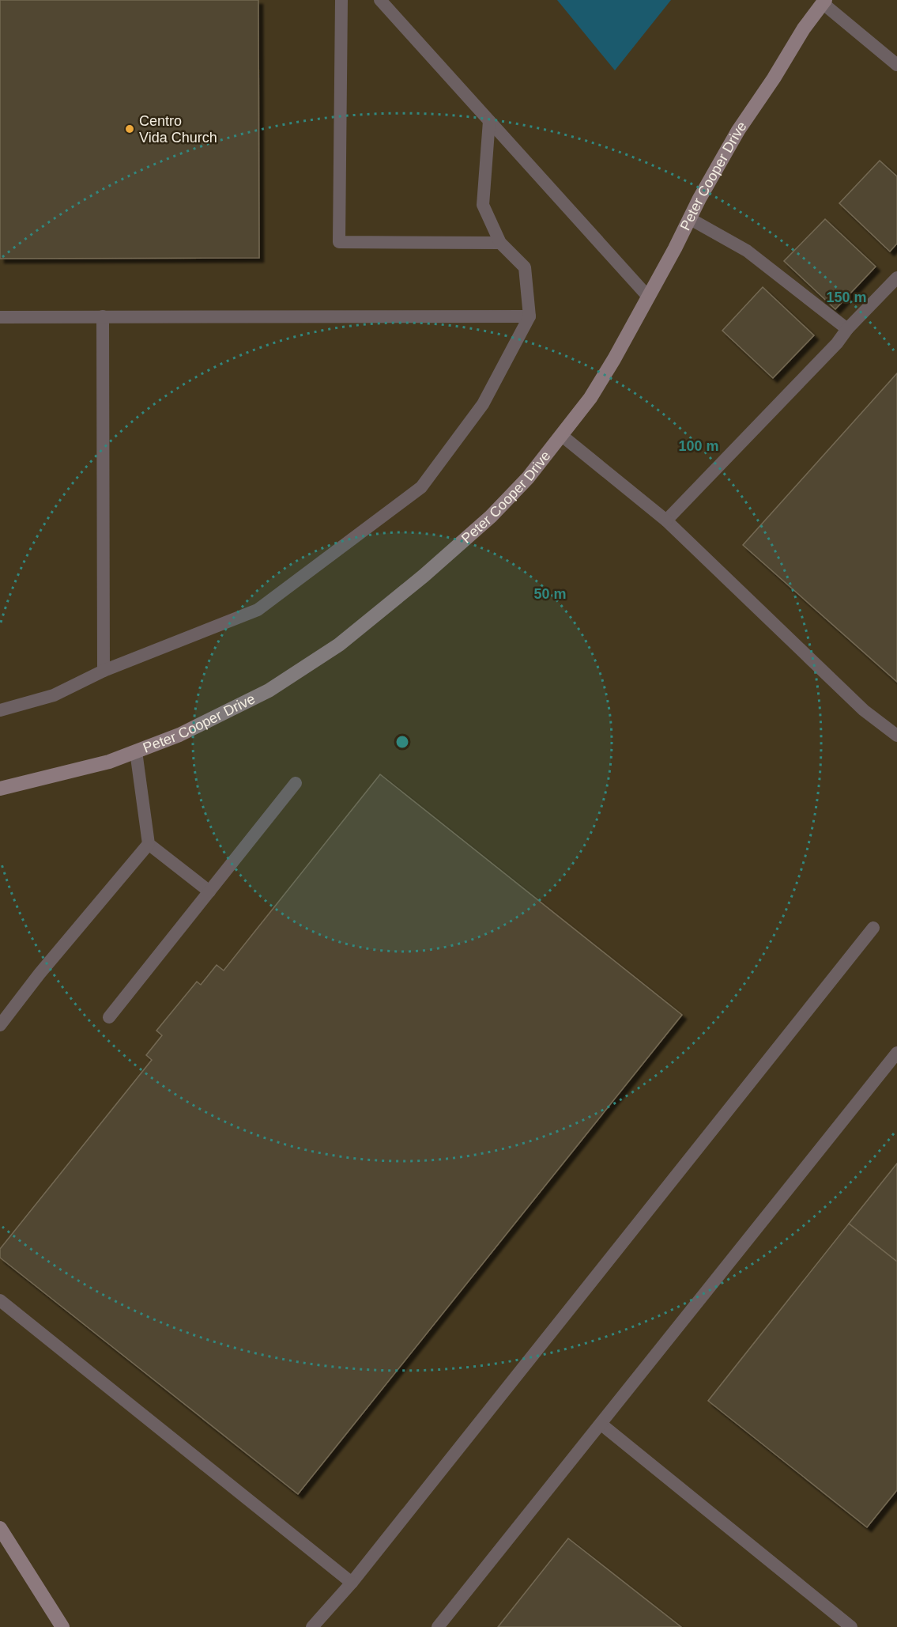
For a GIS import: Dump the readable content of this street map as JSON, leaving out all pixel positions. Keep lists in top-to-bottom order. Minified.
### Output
{"streets":{"street":["Peter Cooper Drive"]},"places":["Centro Vida Church"],"rings":["150 m","100 m","50 m"]}
